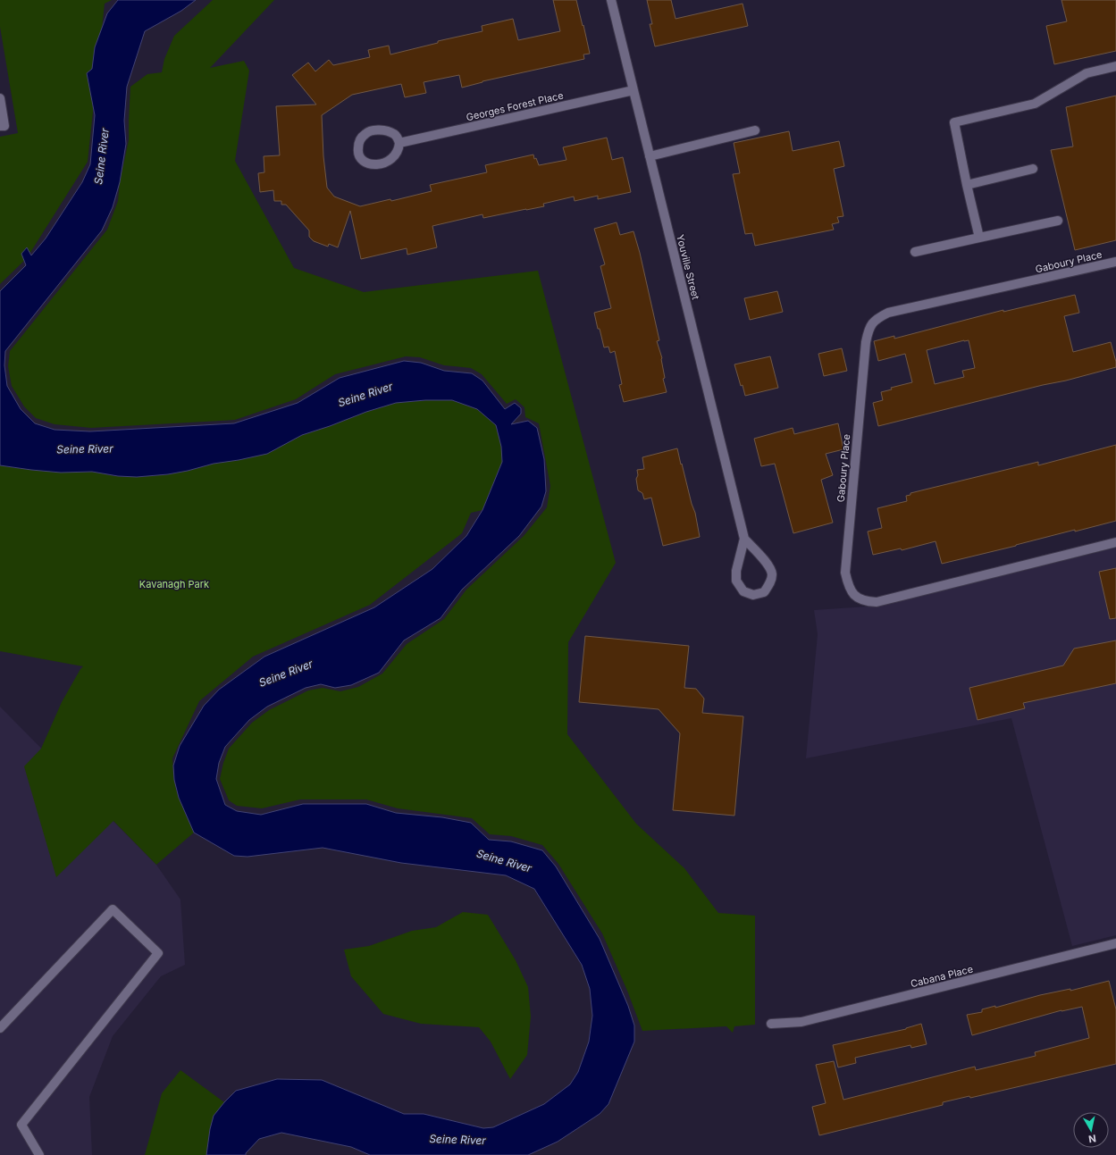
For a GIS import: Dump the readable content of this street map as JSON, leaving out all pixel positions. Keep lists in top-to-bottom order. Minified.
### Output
{"streets":{"street":["Georges Forest Place","Gaboury Place","Youville Street","Cabana Place"]},"crossings":[["Georges Forest Place","Youville Street"]],"water":["Seine River"],"parks":["Kavanagh Park"],"north":"bottom"}
